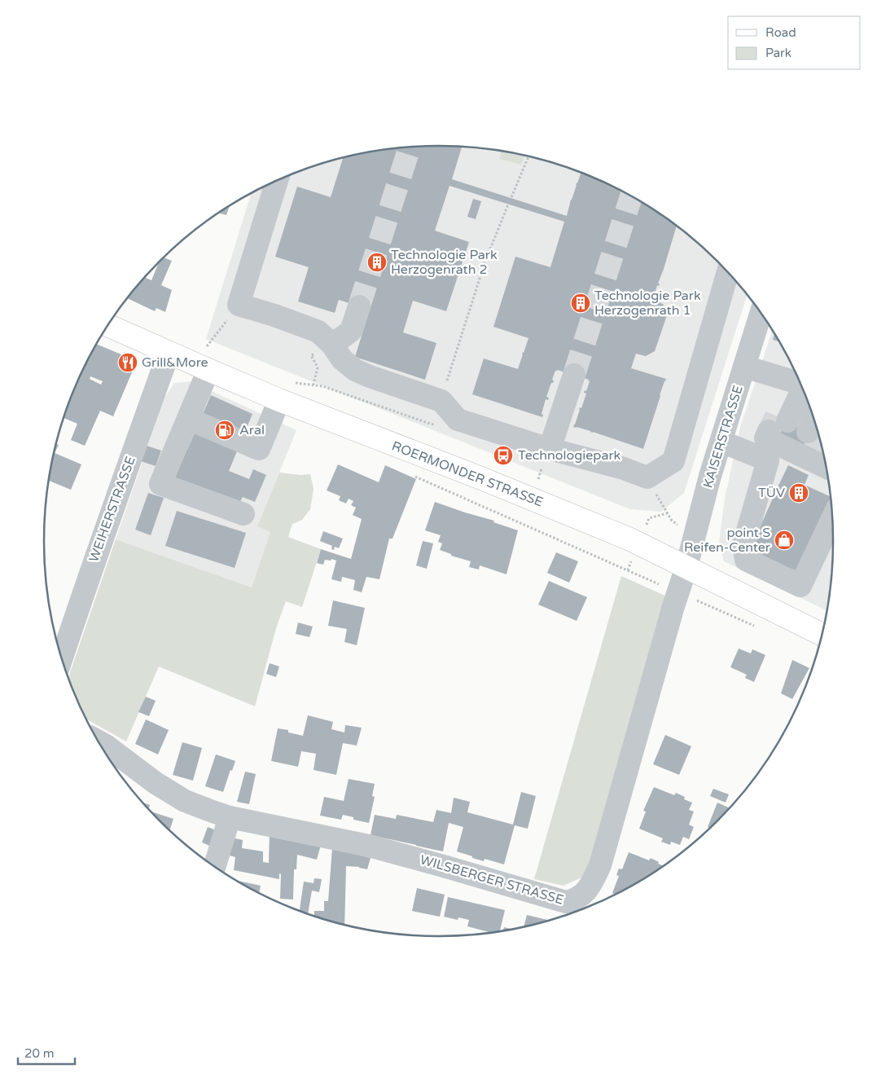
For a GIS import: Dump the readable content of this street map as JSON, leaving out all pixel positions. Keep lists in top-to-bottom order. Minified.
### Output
{"streets":{"main road":["ROERMONDER STRASSE"],"street":["KAISERSTRASSE","WEIHERSTRASSE","WILSBERGER STRASSE"]},"crossings":[["KAISERSTRASSE","ROERMONDER STRASSE"],["KAISERSTRASSE","WILSBERGER STRASSE"],["ROERMONDER STRASSE","WEIHERSTRASSE"],["ROERMONDER STRASSE","WILSBERGER STRASSE"]],"places":{"building":["Technologie Park Herzogenrath 2","Technologie Park Herzogenrath 1","TÜV"],"restaurant":["Grill&More"],"fuel station":["Aral"],"bus stop":["Technologiepark"],"shop":["point S Reifen-Center"]},"legend":["Road","Park"],"scale_bar":"20 m"}
